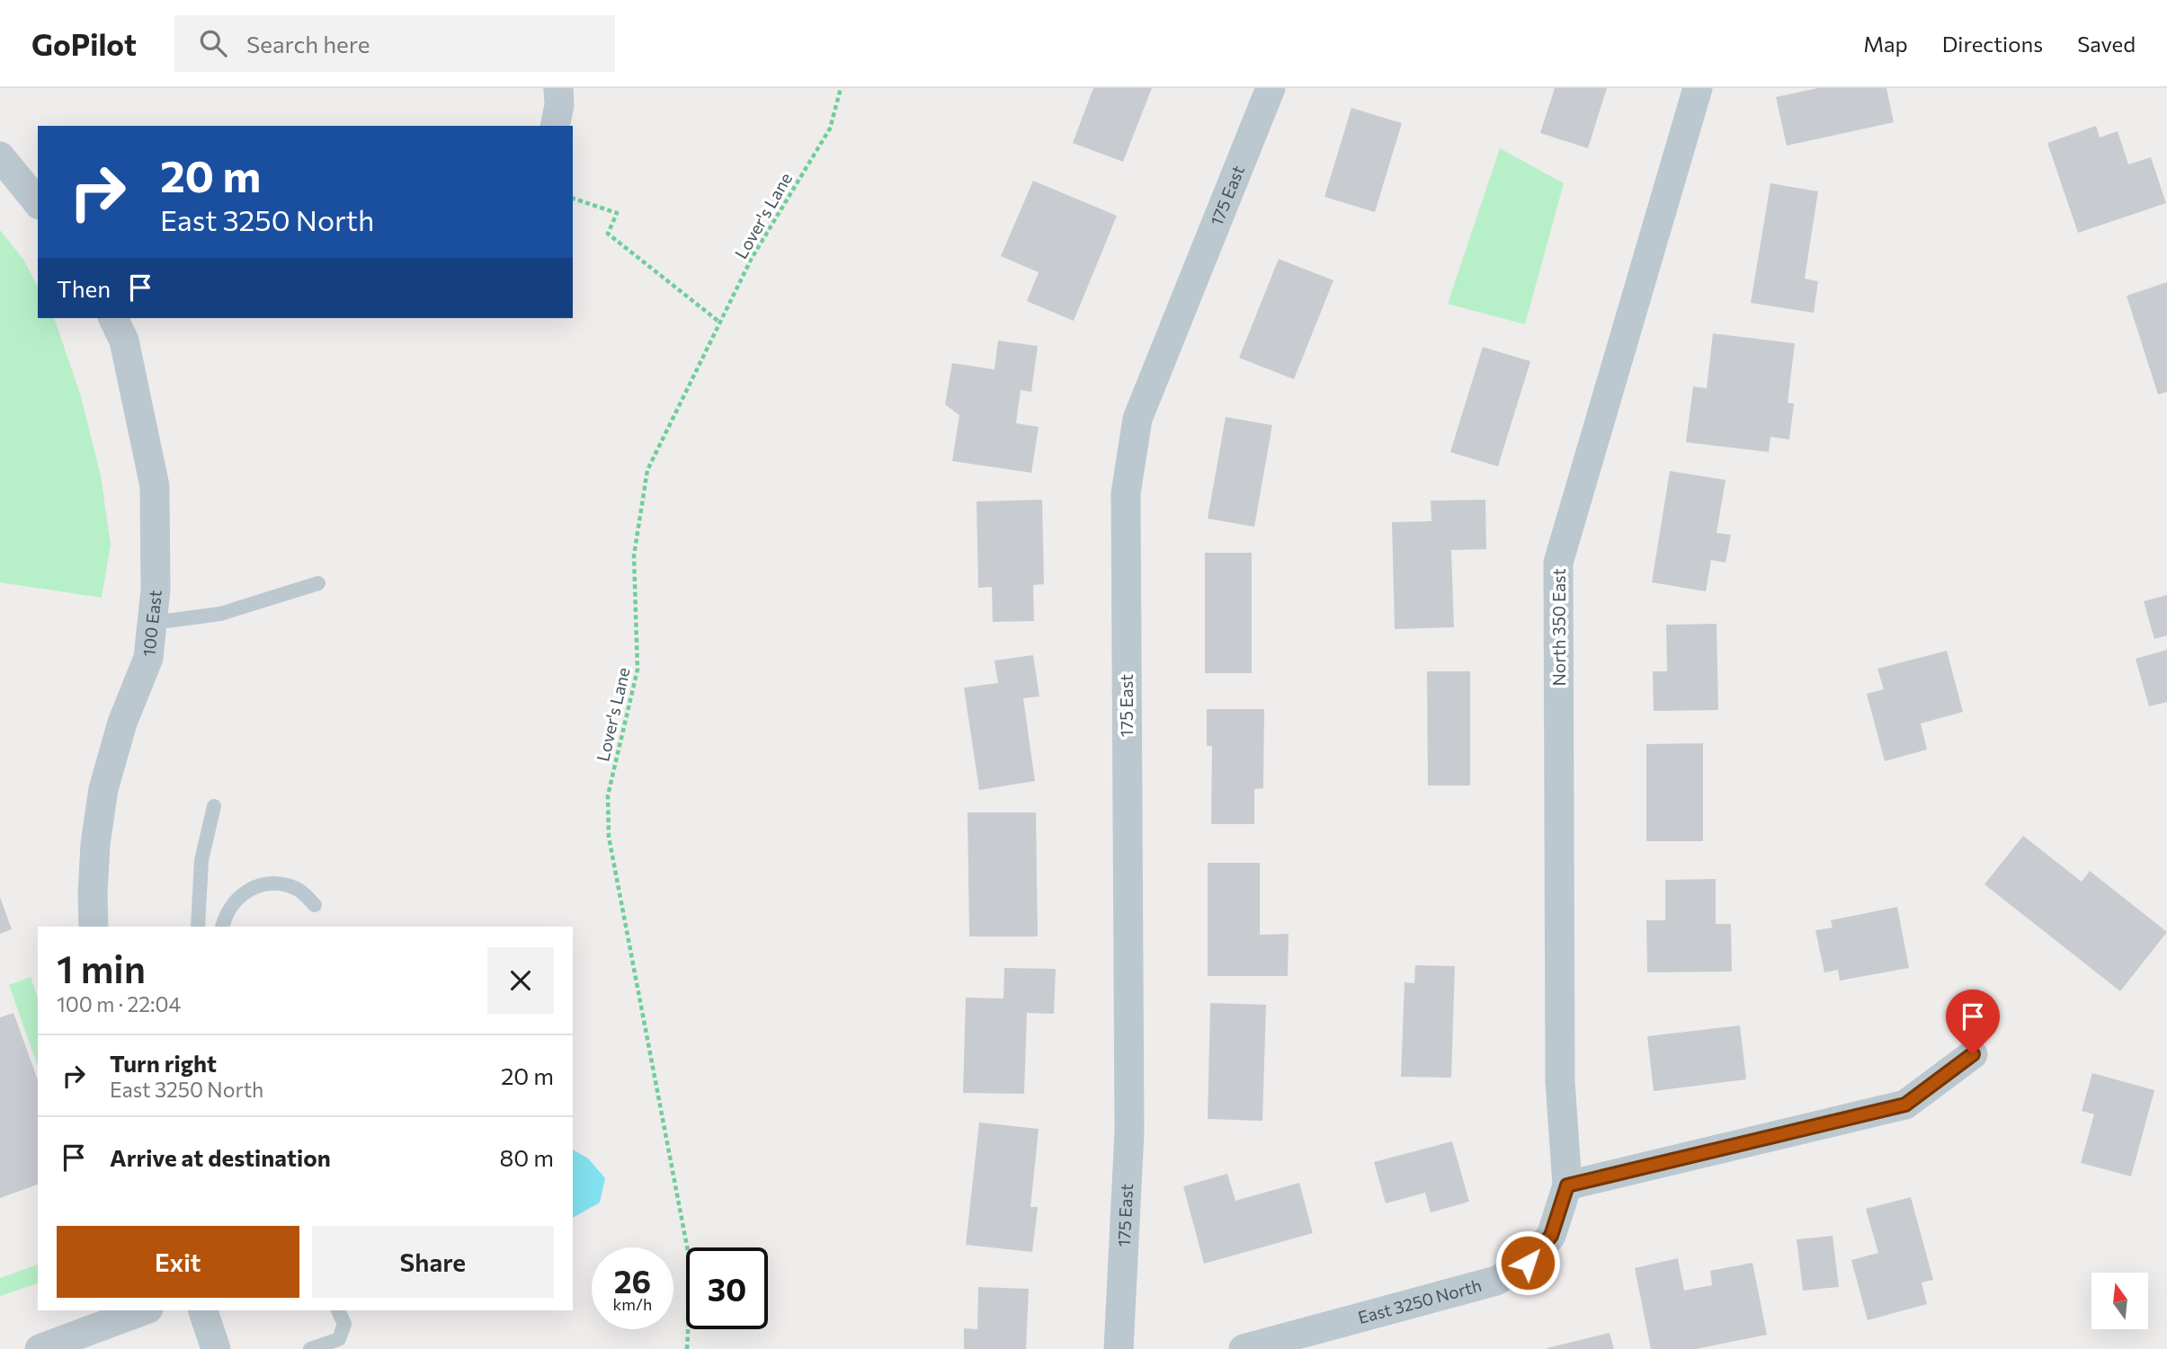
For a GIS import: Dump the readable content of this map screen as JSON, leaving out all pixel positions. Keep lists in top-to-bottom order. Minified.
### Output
{"streets":{"street":["175 East","100 East","North 350 East","East 3250 North"],"path":["Lover's Lane"]},"crossings":[["North 350 East","East 3250 North"]],"north":"top","page":{"header":"GoPilot","search":"Search here","nav":["Map","Directions","Saved"],"turn":["20 m","East 3250 North"],"then":"Then","heading":["1 min","100 m · 22:04"],"list":[{"name":"Turn right","note":"East 3250 North","value":"20 m"},{"name":"Arrive at destination","value":"80 m"}],"buttons":["Exit","Share"],"speed":"26 km/h","limit":"30"}}
